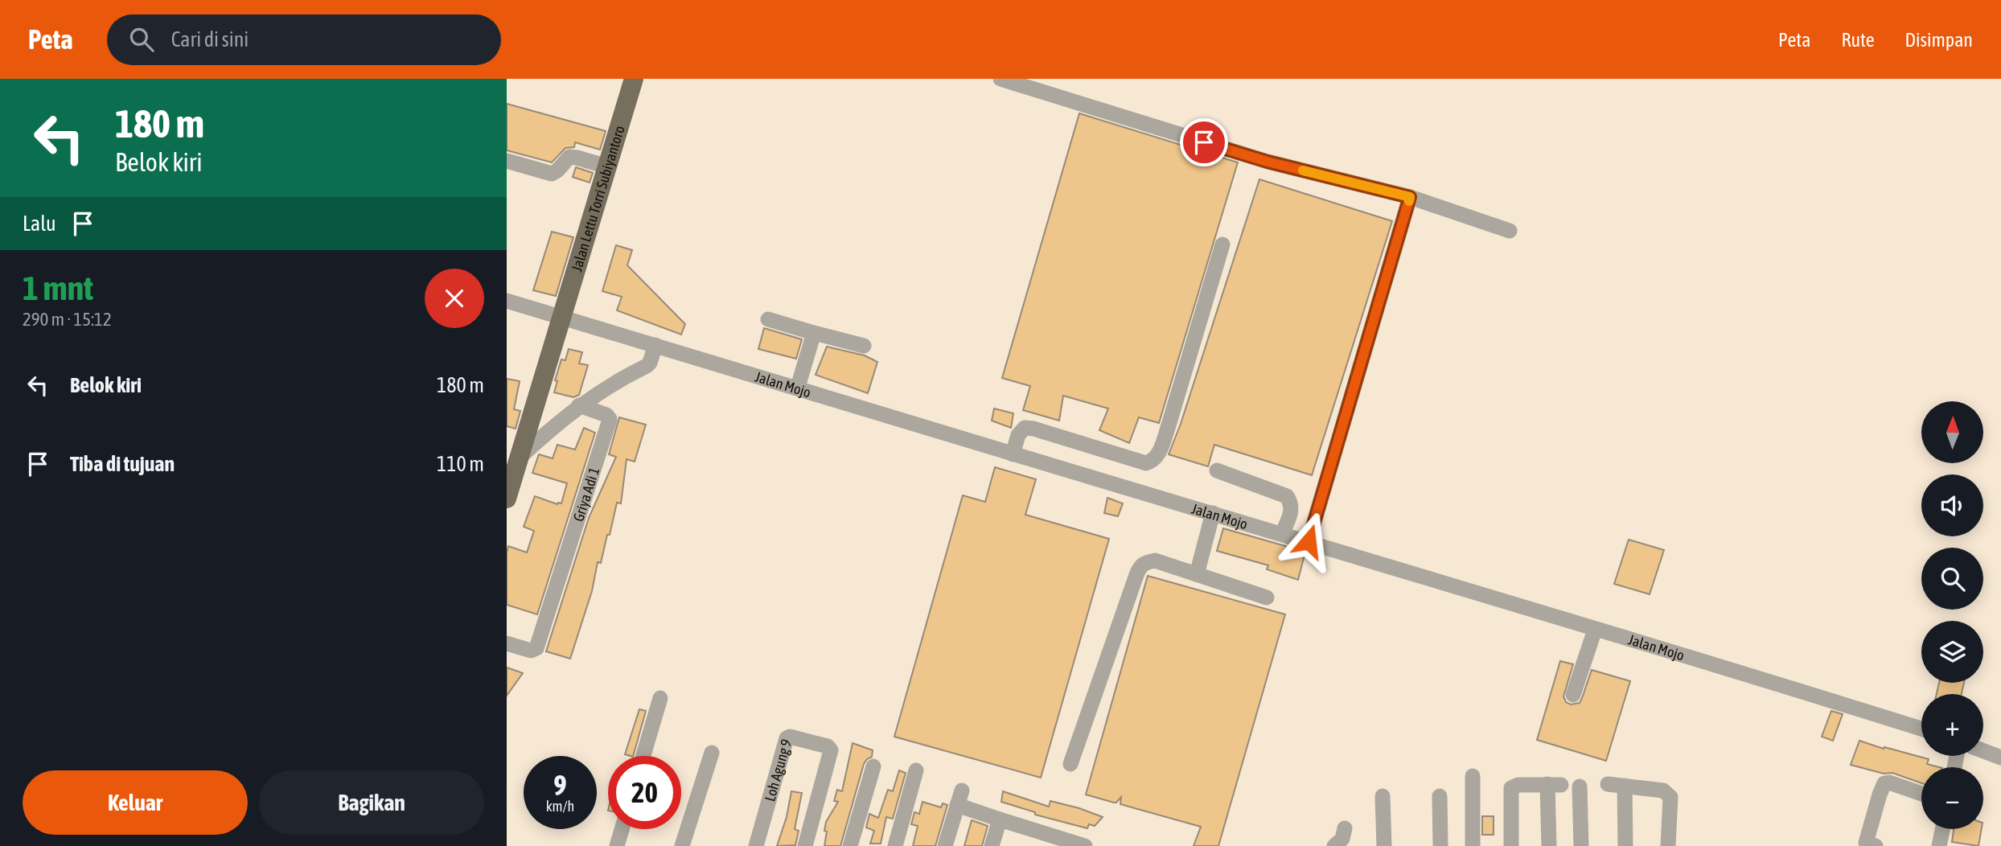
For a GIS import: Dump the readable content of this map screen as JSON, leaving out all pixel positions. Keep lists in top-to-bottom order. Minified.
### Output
{"streets":{"main road":["Jalan Lettu Torri Subiyantoro"],"street":["Jalan Mojo","Griya Adi 1","Loh Agung 9"]},"crossings":[["Jalan Lettu Torri Subiyantoro","Jalan Mojo"]],"north":"top","page":{"header":"Peta","search":"Cari di sini","nav":["Peta","Rute","Disimpan"],"turn":["180 m","Belok kiri"],"then":"Lalu","heading":["1 mnt","290 m · 15:12"],"list":[{"name":"Belok kiri","value":"180 m"},{"name":"Tiba di tujuan","value":"110 m"}],"map_buttons":["+","−"],"speed":"9 km/h","limit":"20","buttons":["Keluar","Bagikan"]}}
